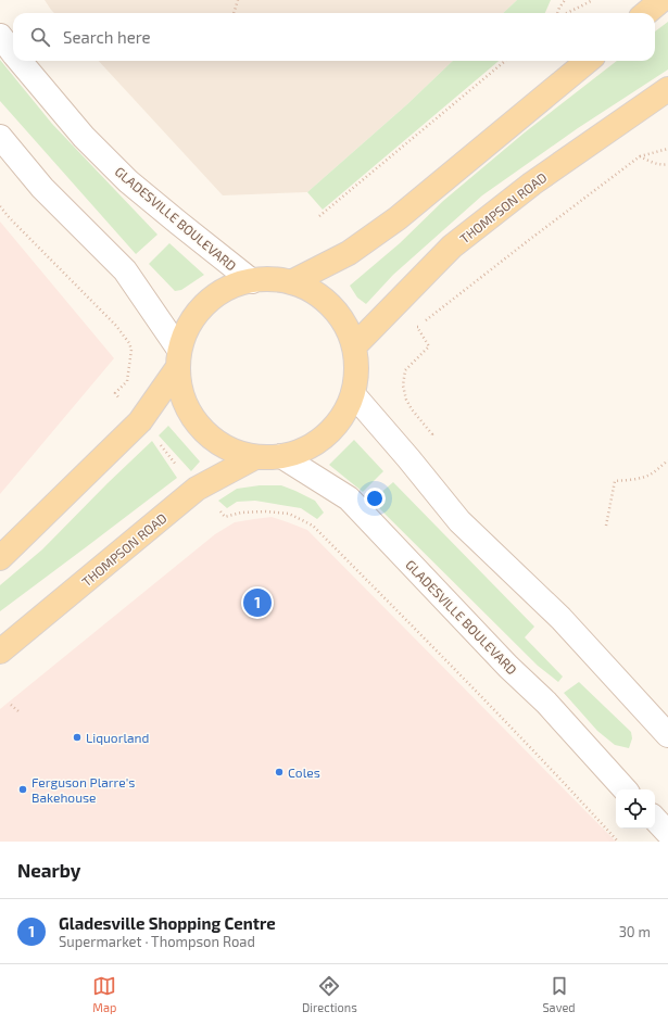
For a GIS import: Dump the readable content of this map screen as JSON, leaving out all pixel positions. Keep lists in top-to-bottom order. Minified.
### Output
{"streets":{"main road":["THOMPSON ROAD"],"street":["GLADESVILLE BOULEVARD"]},"places":["Liquorland","Coles","Ferguson Plarre's Bakehouse"],"page":{"search":"Search here","pins":"1","heading":"Nearby","list":[{"mark":"1","name":"Gladesville Shopping Centre","note":"Supermarket · Thompson Road","value":"30 m"}],"nav":["Map","Directions","Saved"]}}
